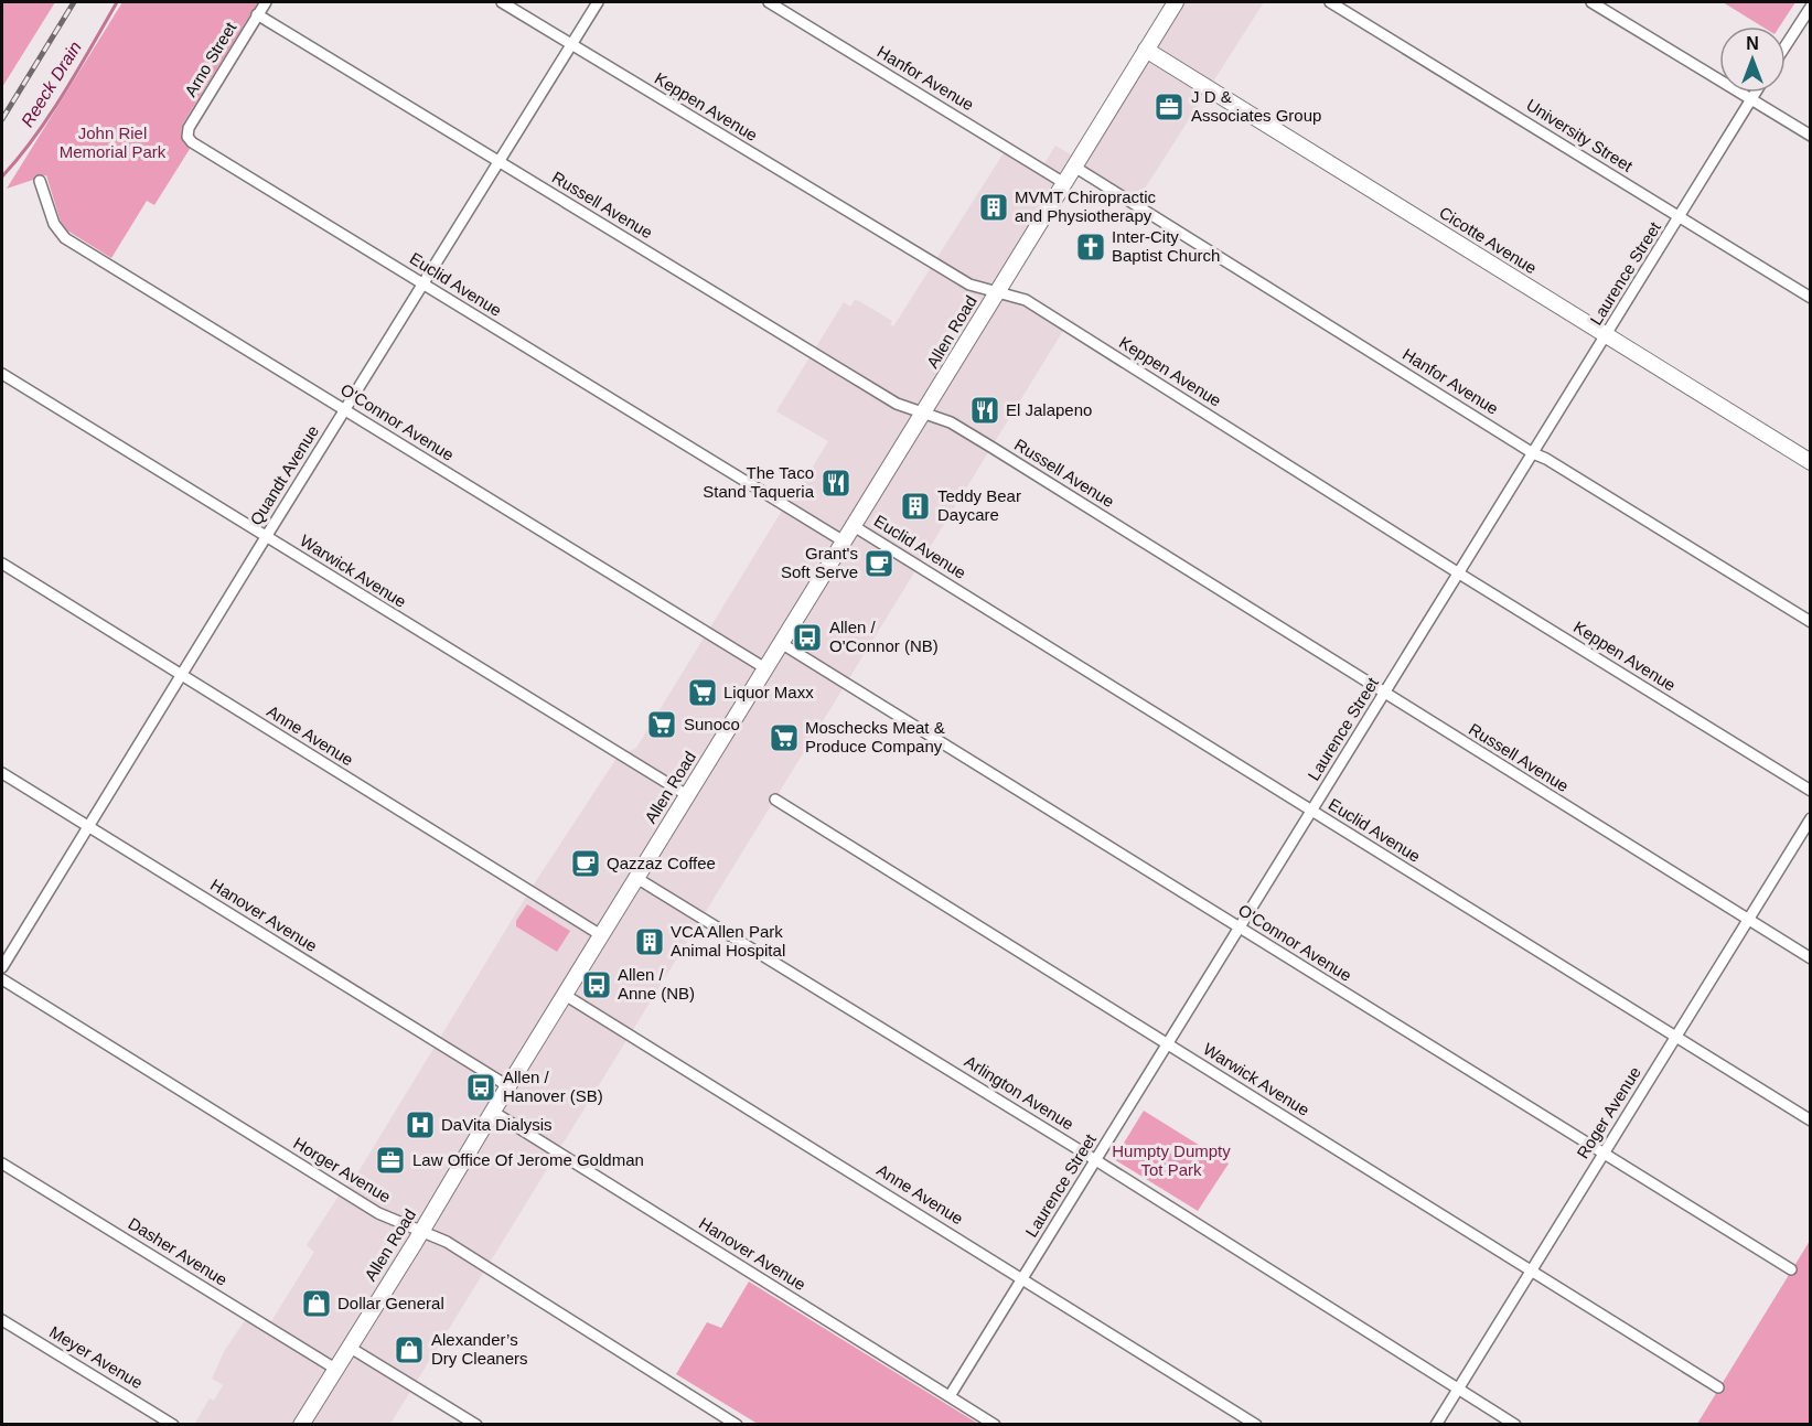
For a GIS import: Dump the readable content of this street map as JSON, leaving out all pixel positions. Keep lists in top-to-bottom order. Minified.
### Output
{"streets":{"main road":["Cicotte Avenue","Allen Road"],"street":["Arno Street","Hanfor Avenue","Keppen Avenue","University Street","Russell Avenue","Laurence Street","Euclid Avenue","O'Connor Avenue","Quandt Avenue","Warwick Avenue","Anne Avenue","Hanover Avenue","Arlington Avenue","Roger Avenue","Horger Avenue","Dasher Avenue","Meyer Avenue"]},"crossings":[["Arno Street","Russell Avenue"],["Arno Street","Euclid Avenue"],["Hanfor Avenue","Laurence Street"],["Hanfor Avenue","Allen Road"],["Keppen Avenue","Laurence Street"],["Keppen Avenue","Allen Road"],["Keppen Avenue","Quandt Avenue"],["University Street","Laurence Street"],["Russell Avenue","Laurence Street"],["Russell Avenue","Allen Road"],["Russell Avenue","Quandt Avenue"],["Russell Avenue","Roger Avenue"],["Cicotte Avenue","Laurence Street"],["Cicotte Avenue","Allen Road"],["Laurence Street","Euclid Avenue"],["Laurence Street","O'Connor Avenue"],["Laurence Street","Warwick Avenue"],["Laurence Street","Anne Avenue"],["Laurence Street","Hanover Avenue"],["Laurence Street","Arlington Avenue"],["Euclid Avenue","Allen Road"],["Euclid Avenue","Quandt Avenue"],["Euclid Avenue","Roger Avenue"],["Allen Road","O'Connor Avenue"],["Allen Road","Warwick Avenue"],["Allen Road","Anne Avenue"],["Allen Road","Hanover Avenue"],["Allen Road","Arlington Avenue"],["Allen Road","Horger Avenue"],["Allen Road","Dasher Avenue"],["O'Connor Avenue","Quandt Avenue"],["O'Connor Avenue","Roger Avenue"],["Quandt Avenue","Warwick Avenue"],["Quandt Avenue","Anne Avenue"],["Quandt Avenue","Hanover Avenue"],["Warwick Avenue","Roger Avenue"],["Arlington Avenue","Roger Avenue"]],"water":["Reeck Drain"],"parks":["John Riel Memorial Park","Humpty Dumpty Tot Park"],"places":{"office":["J D & Associates Group","Law Office Of Jerome Goldman"],"building":["MVMT Chiropractic and Physiotherapy","Teddy Bear Daycare","VCA Allen Park Animal Hospital"],"church":["Inter-City Baptist Church"],"restaurant":["El Jalapeno","The Taco Stand Taqueria"],"cafe":["Grant's Soft Serve","Qazzaz Coffee"],"bus stop":["Allen / O'Connor (NB)","Allen / Anne (NB)","Allen / Hanover (SB)"],"supermarket":["Liquor Maxx","Sunoco","Moschecks Meat & Produce Company"],"hospital":["DaVita Dialysis"],"shop":["Dollar General","Alexander’s Dry Cleaners"]},"north":"top"}
